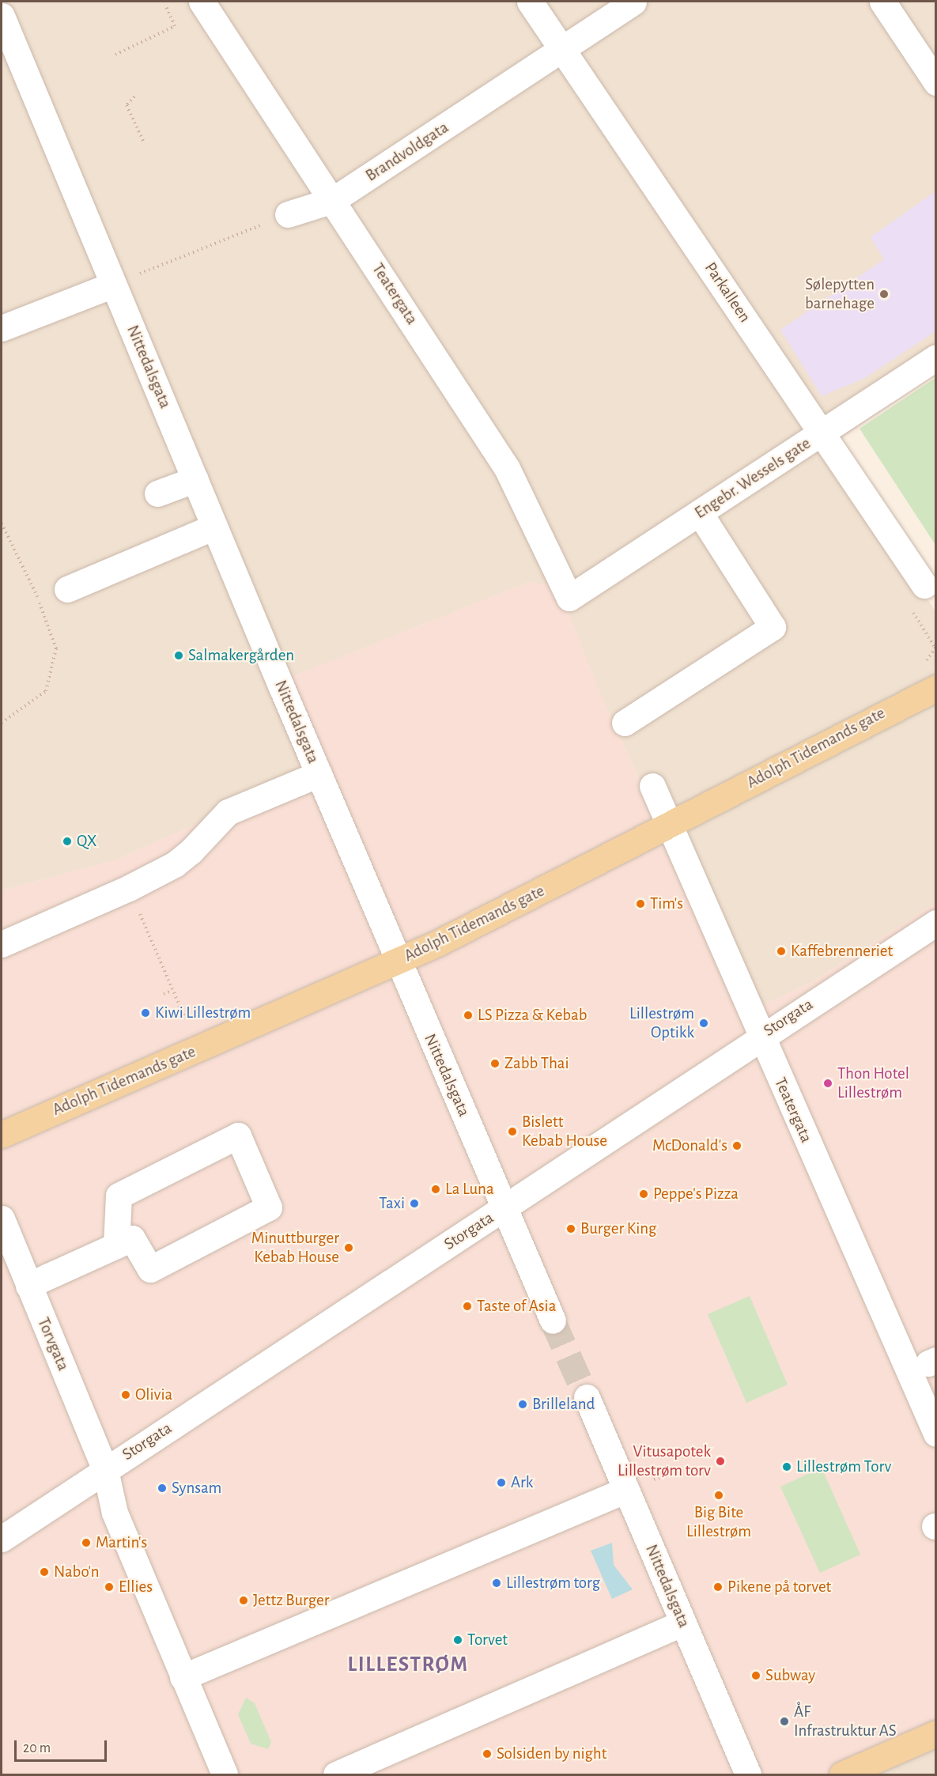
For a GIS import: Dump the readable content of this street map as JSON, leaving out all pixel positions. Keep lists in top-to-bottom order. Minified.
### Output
{"streets":{"main road":["Adolph Tidemands gate"],"street":["Brandvoldgata","Parkalleen","Teatergata","Nittedalsgata","Engebr. Wessels gate","Storgata","Torvgata"]},"crossings":[["Brandvoldgata","Parkalleen"],["Brandvoldgata","Teatergata"],["Parkalleen","Engebr. Wessels gate"],["Teatergata","Engebr. Wessels gate"],["Teatergata","Adolph Tidemands gate"],["Teatergata","Storgata"],["Nittedalsgata","Adolph Tidemands gate"],["Nittedalsgata","Storgata"],["Storgata","Torvgata"]],"districts":["LILLESTRØM"],"places":["Sølepytten barnehage","Salmakergården","QX","Tim's","Kaffebrenneriet","Kiwi Lillestrøm","LS Pizza & Kebab","Lillestrøm Optikk","Zabb Thai","Thon Hotel Lillestrøm","Bislett Kebab House","McDonald's","La Luna","Peppe's Pizza","Taxi","Burger King","Minuttburger Kebab House","Taste of Asia","Olivia","Brilleland","Vitusapotek Lillestrøm torv","Lillestrøm Torv","Ark","Synsam","Big Bite Lillestrøm","Martin's","Nabo'n","Lillestrøm torg","Ellies","Pikene på torvet","Jettz Burger","Torvet","Subway","ÅF Infrastruktur AS","Solsiden by night"],"scale_bar":"20 m"}
